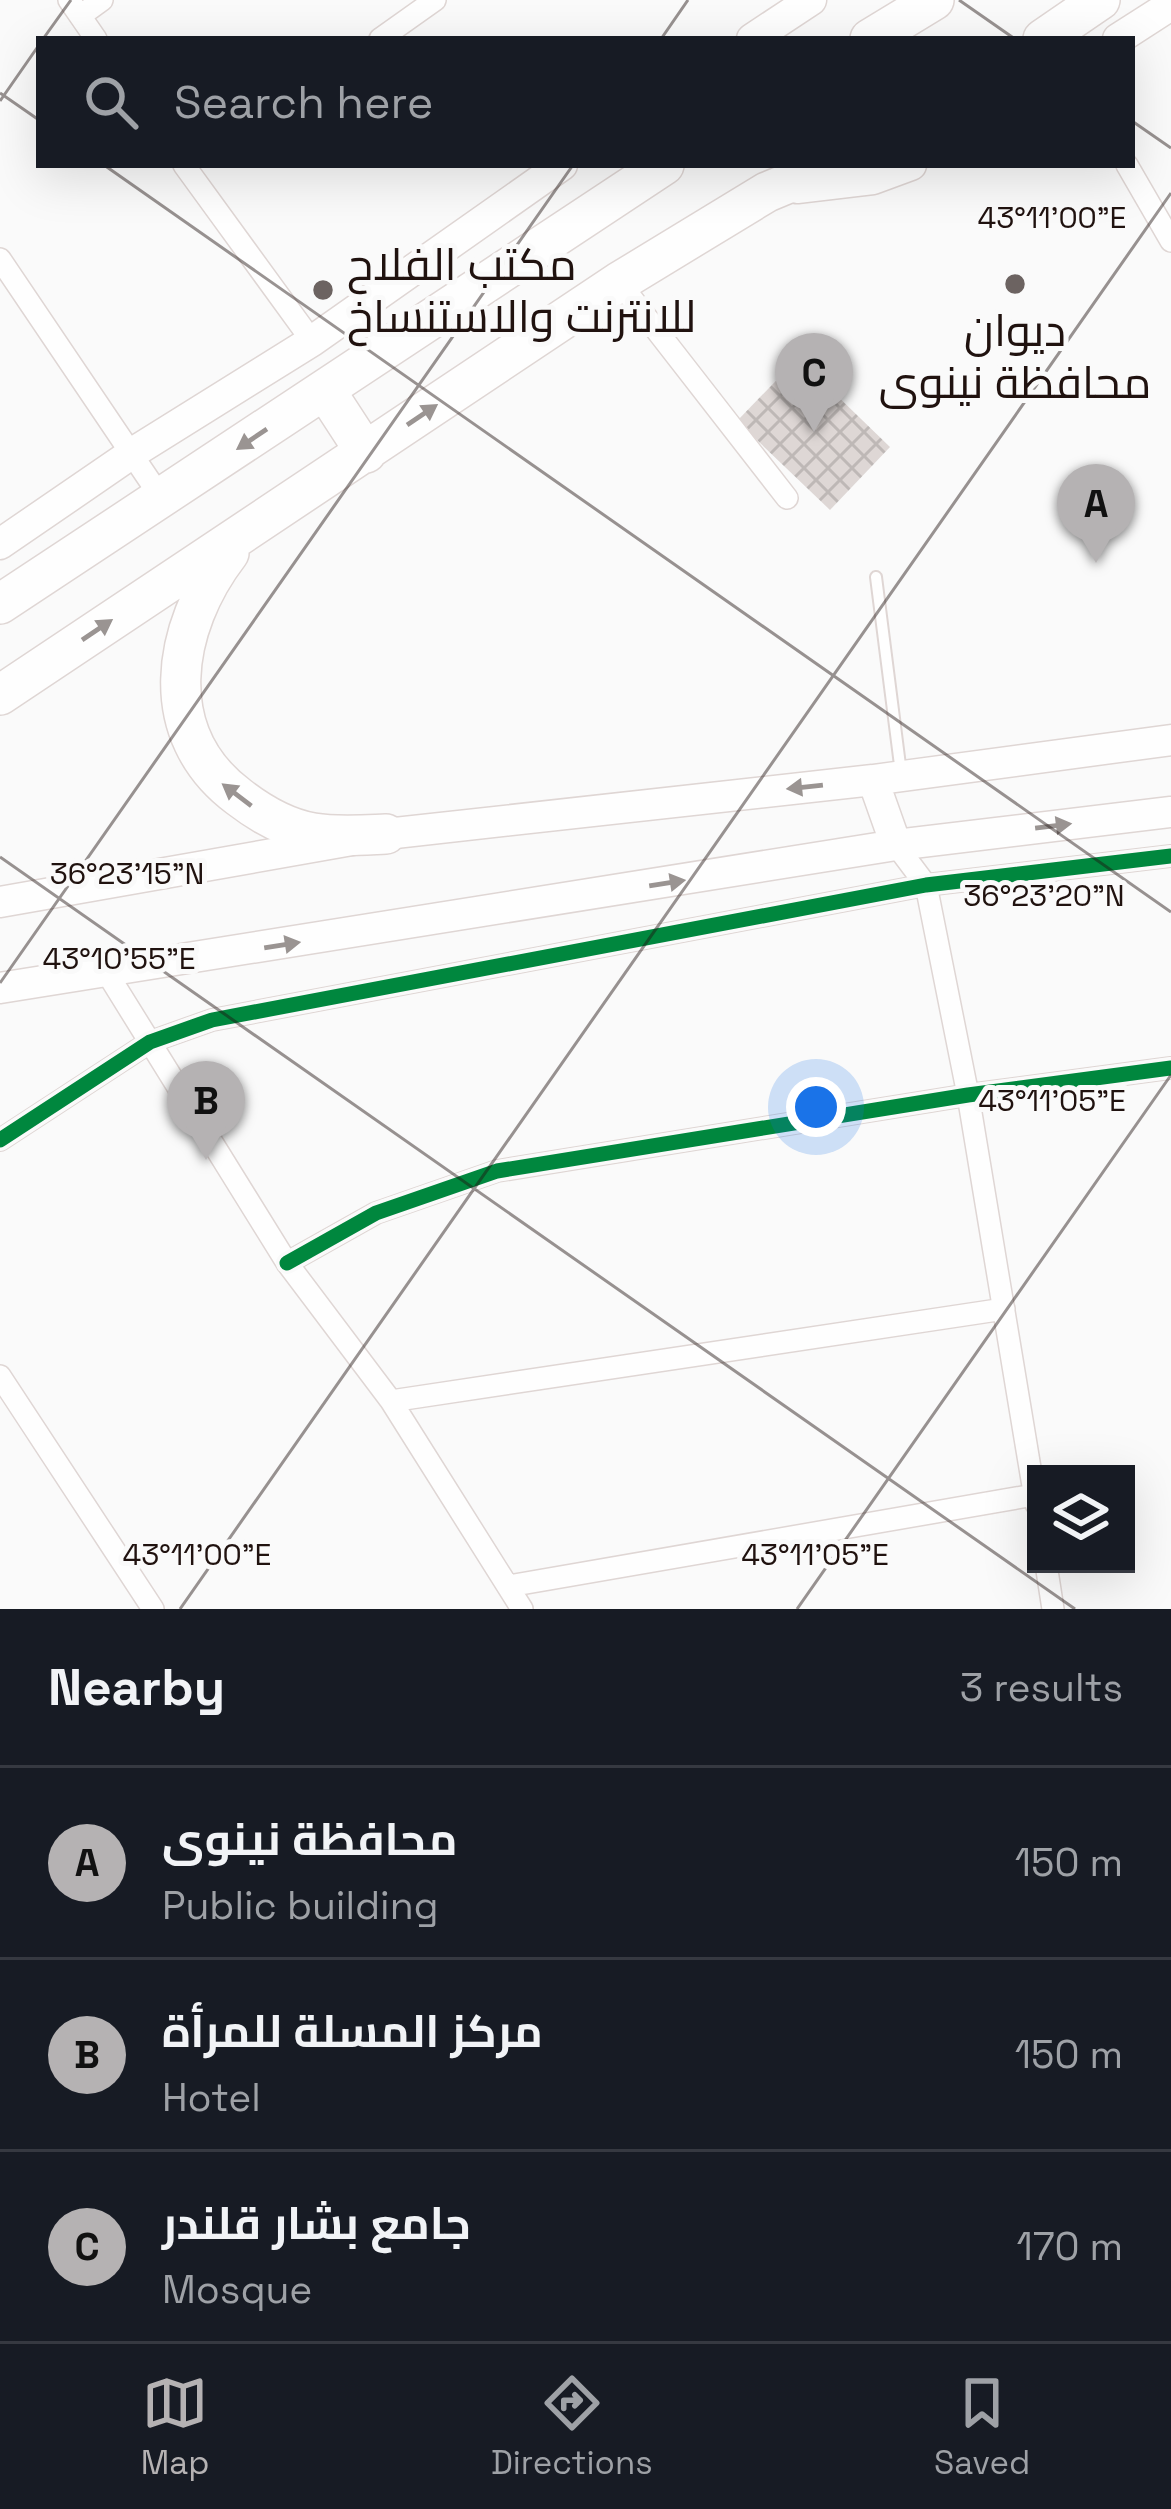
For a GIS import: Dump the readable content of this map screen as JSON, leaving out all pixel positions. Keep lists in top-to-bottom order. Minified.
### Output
{"places":["ديوان محافظة نينوى","مكتب الفلاح للانترنت والاستنساخ"],"page":{"search":"Search here","pins":["C","A","B"],"heading":["Nearby","3 results"],"list":[{"mark":"A","name":"محافظة نينوى","note":"Public building","value":"150 m"},{"mark":"B","name":"مركز المسلة للمرأة","note":"Hotel","value":"150 m"},{"mark":"C","name":"جامع بشار قلندر","note":"Mosque","value":"170 m"}],"nav":["Map","Directions","Saved"]},"coordinates":["43°11'00\"E","36°23'15\"N","36°23'20\"N","43°10'55\"E","43°11'05\"E"]}
